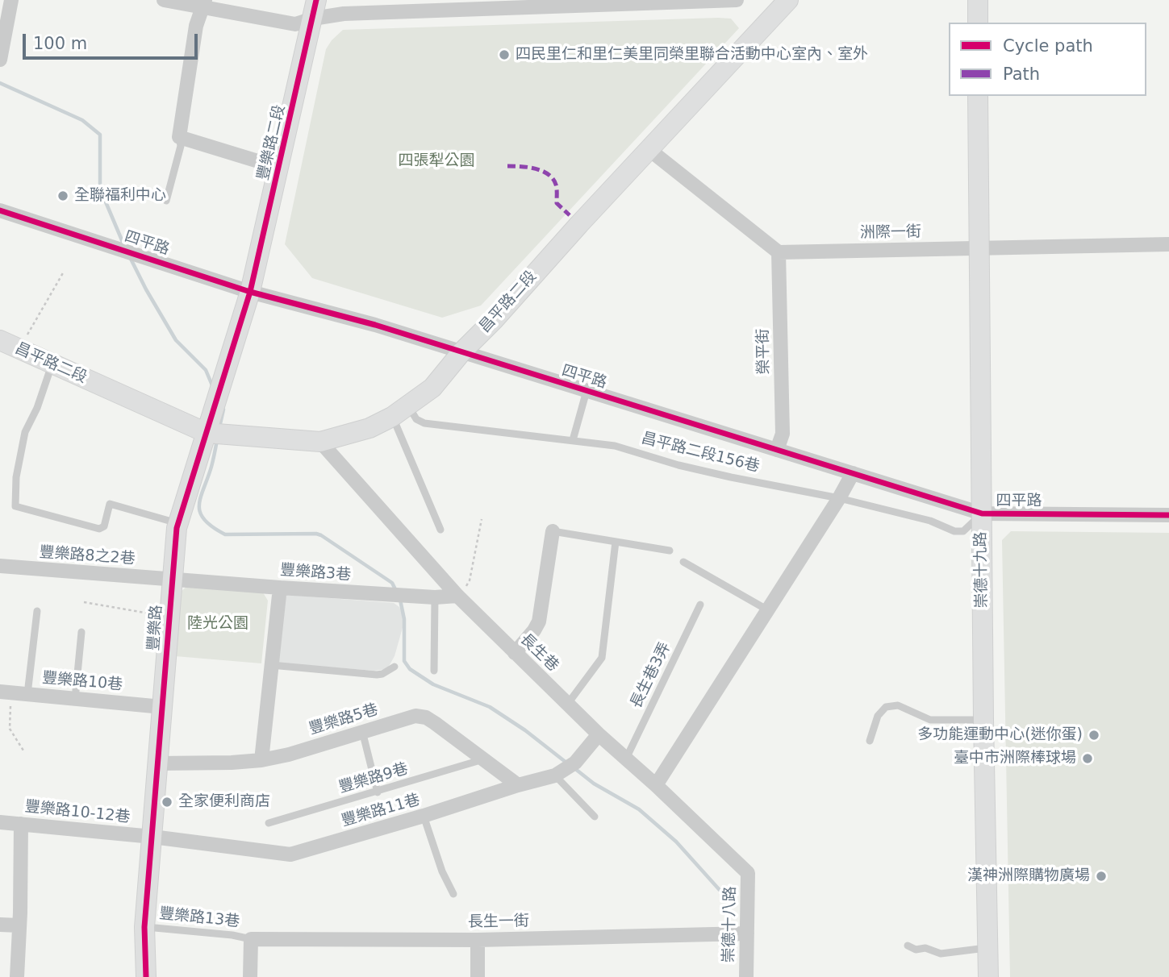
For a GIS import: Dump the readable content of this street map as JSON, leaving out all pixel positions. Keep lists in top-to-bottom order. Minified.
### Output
{"streets":{"street":["豐樂路二段","洲際一街","四平路","昌平路二段","榮平街","豐樂路8之2巷","崇德十九路","豐樂路3巷","豐樂路","長生巷","豐樂路10巷","豐樂路5巷","豐樂路11巷","豐樂路10-12巷","長生一街","崇德十八路"],"lane":["昌平路二段156巷","長生巷3弄","豐樂路9巷","豐樂路13巷"]},"crossings":[["豐樂路二段","四平路"],["豐樂路二段","豐樂路"],["洲際一街","榮平街"],["洲際一街","崇德十九路"],["四平路","昌平路二段"],["四平路","榮平街"],["四平路","昌平路二段156巷"],["四平路","崇德十九路"],["四平路","豐樂路"],["昌平路二段","昌平路二段156巷"],["昌平路二段","豐樂路"],["昌平路二段","長生巷"],["昌平路二段156巷","崇德十九路"],["豐樂路8之2巷","豐樂路3巷"],["豐樂路8之2巷","豐樂路"],["豐樂路3巷","豐樂路"],["豐樂路3巷","長生巷"],["豐樂路","豐樂路10巷"],["豐樂路","豐樂路5巷"],["豐樂路","豐樂路11巷"],["豐樂路","豐樂路10-12巷"],["豐樂路","豐樂路13巷"],["長生巷","長生巷3弄"],["長生巷","豐樂路11巷"],["長生巷","崇德十八路"],["豐樂路5巷","豐樂路9巷"],["豐樂路5巷","豐樂路11巷"],["豐樂路11巷","豐樂路10-12巷"],["豐樂路13巷","長生一街"],["長生一街","崇德十八路"]],"parks":["四張犁公園","陸光公園"],"places":["四民里仁和里仁美里同榮里聯合活動中心室內、室外","全聯福利中心","多功能運動中心(迷你蛋)","臺中市洲際棒球場","全家便利商店","漢神洲際購物廣場"],"legend":["Cycle path","Path"],"scale_bar":"100 m"}
